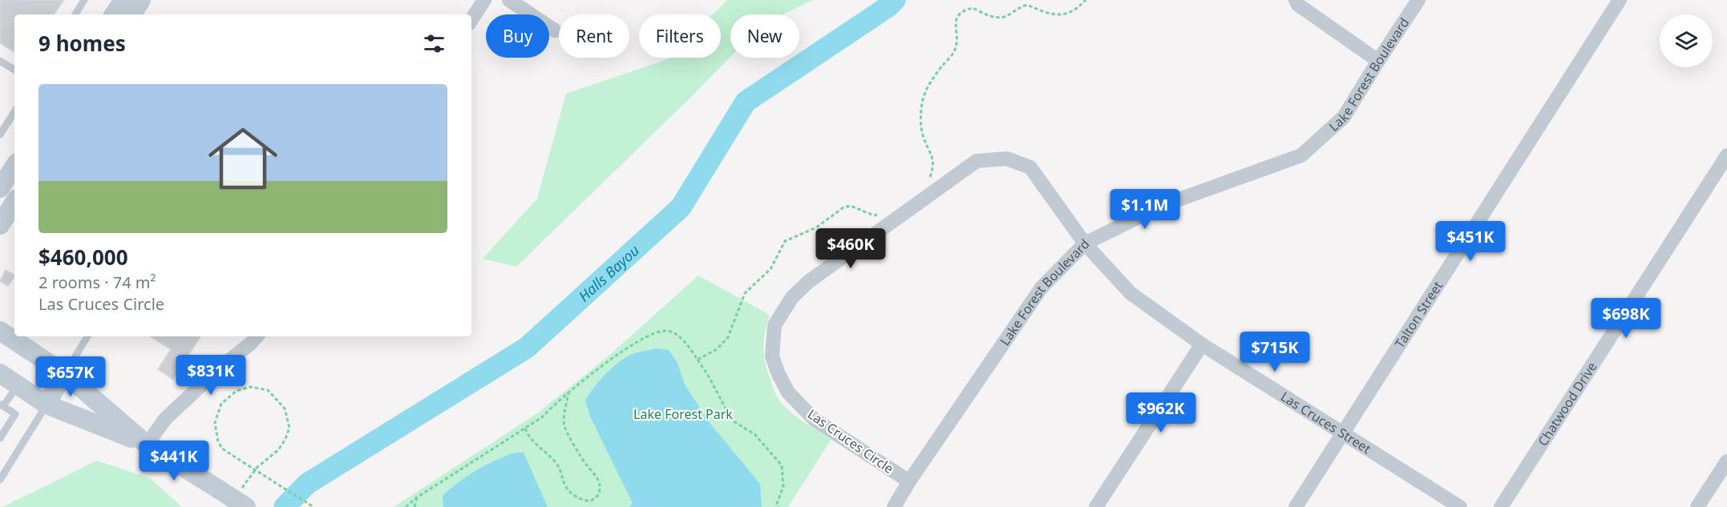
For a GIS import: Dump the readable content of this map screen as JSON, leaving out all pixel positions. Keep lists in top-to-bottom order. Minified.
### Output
{"streets":{"street":["Lake Forest Boulevard","Talton Street","Chatwood Drive","Las Cruces Street","Las Cruces Circle"]},"crossings":[["Lake Forest Boulevard","Las Cruces Street"],["Lake Forest Boulevard","Las Cruces Circle"],["Talton Street","Las Cruces Street"],["Las Cruces Street","Las Cruces Circle"]],"water":["Halls Bayou"],"parks":["Lake Forest Park"],"page":{"chip":["Buy","Rent","Filters","New"],"heading":"9 homes","list":[{"name":"$460,000","note":"2 rooms · 74 m² · Las Cruces Circle"}],"price":["$1.1M","$451K","$460K","$698K","$715K","$831K","$657K","$962K","$441K"]}}
